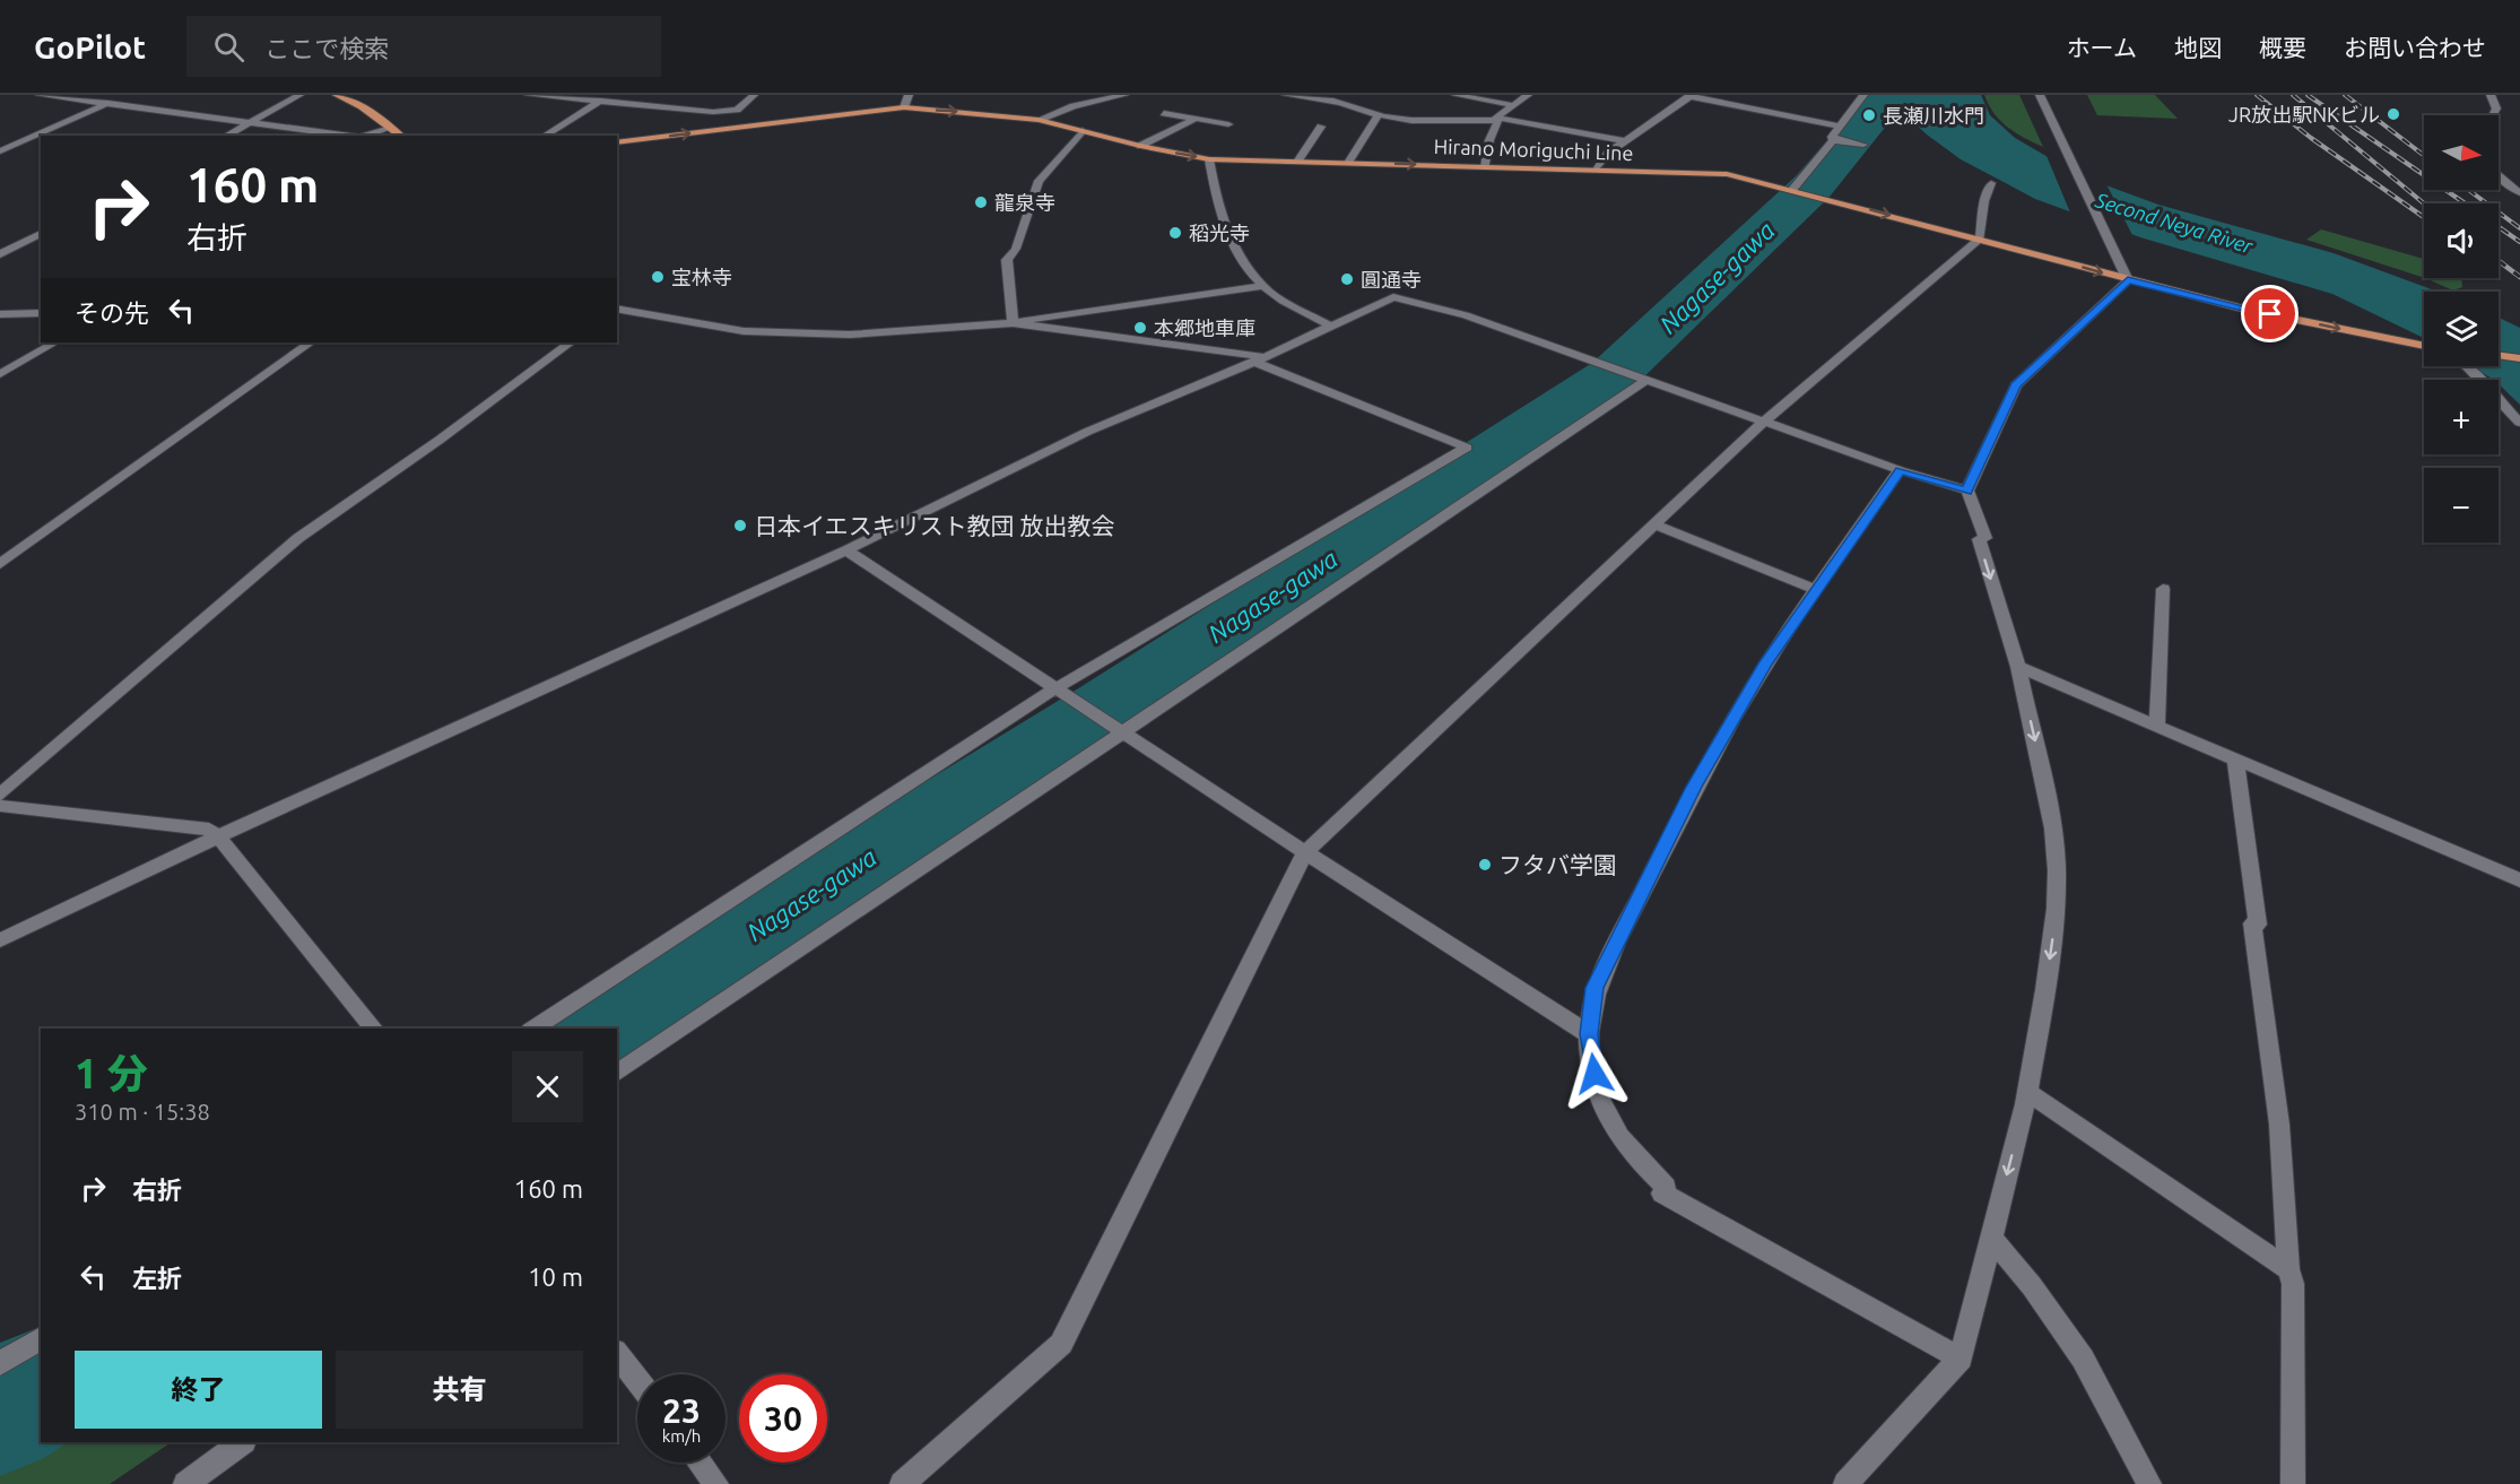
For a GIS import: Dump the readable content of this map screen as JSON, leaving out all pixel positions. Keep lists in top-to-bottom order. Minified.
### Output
{"streets":{"main road":["Hirano Moriguchi Line"]},"one_way":["Hirano Moriguchi Line"],"water":["Second Neya River","Nagase-gawa"],"places":["JR放出駅NKビル","長瀬川水門","龍泉寺","稻光寺","宝林寺","圓通寺","本郷地車庫","日本イエスキリスト教団 放出教会","フタバ学園"],"north":"right","page":{"header":"GoPilot","search":"ここで検索","nav":["ホーム","地図","概要","お問い合わせ"],"map_buttons":["+","−"],"turn":["160 m","右折"],"then":"その先","heading":["1 分","310 m · 15:38"],"list":[{"name":"右折","value":"160 m"},{"name":"左折","value":"10 m"}],"buttons":["終了","共有"],"speed":"23 km/h","limit":"30"}}
